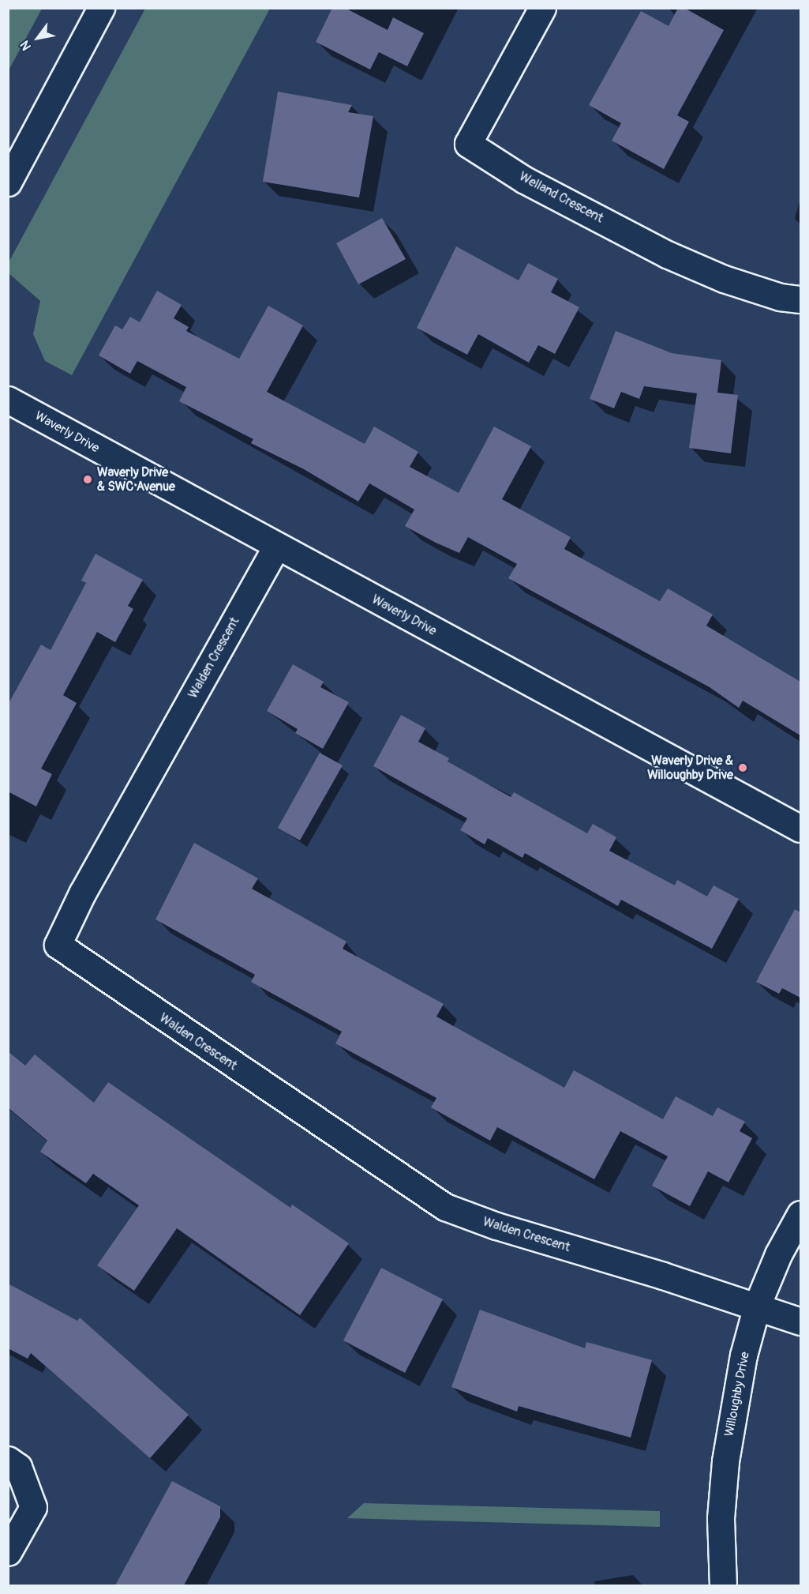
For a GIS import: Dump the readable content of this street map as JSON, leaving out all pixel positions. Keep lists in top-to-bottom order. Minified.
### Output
{"streets":{"street":["Welland Crescent","Waverly Drive","Walden Crescent","Willoughby Drive"]},"crossings":[["Waverly Drive","Walden Crescent"],["Walden Crescent","Willoughby Drive"]],"places":["Waverly Drive & SWC Avenue","Waverly Drive & Willoughby Drive"],"north":"bottom left"}
